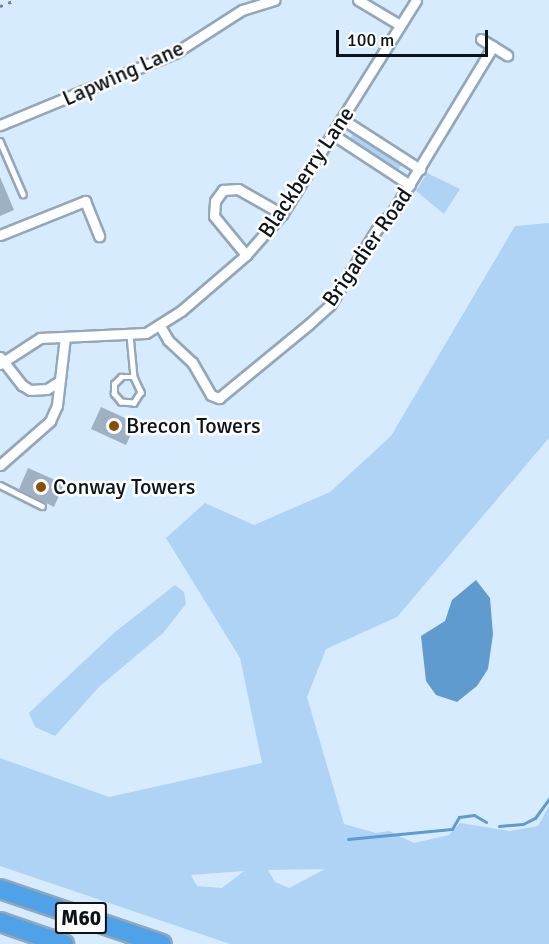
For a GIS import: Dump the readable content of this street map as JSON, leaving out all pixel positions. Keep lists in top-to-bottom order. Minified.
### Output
{"streets":{"highway":["M60"],"street":["Lapwing Lane","Blackberry Lane","Brigadier Road"]},"crossings":[["Blackberry Lane","Brigadier Road"]],"places":["Brecon Towers","Conway Towers"],"scale_bar":"100 m"}
